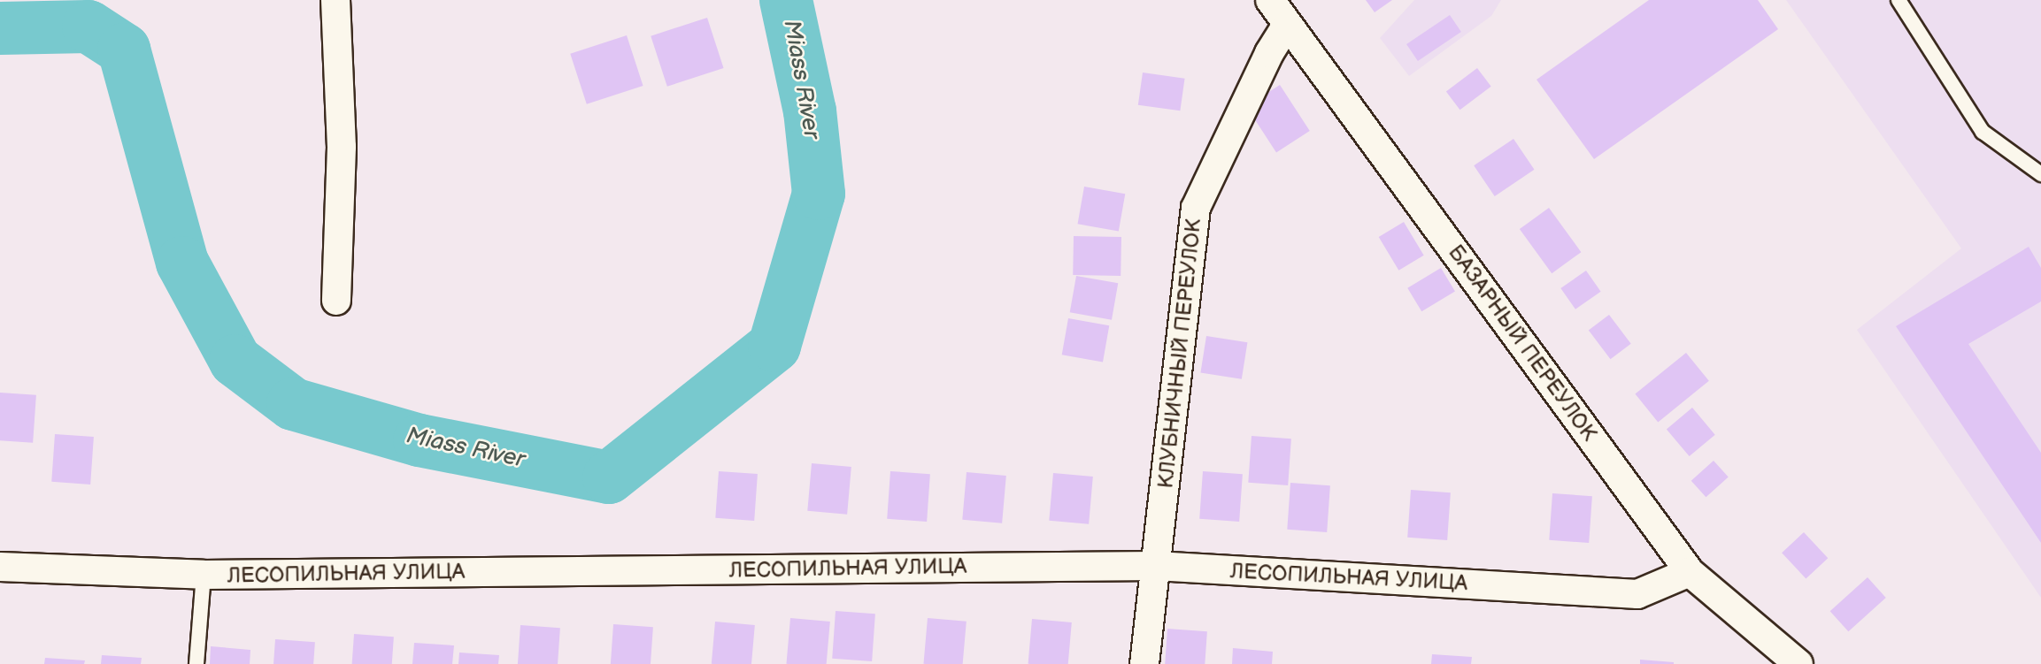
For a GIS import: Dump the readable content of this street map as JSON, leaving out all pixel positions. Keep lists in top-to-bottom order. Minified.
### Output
{"streets":{"street":["БАЗАРНЫЙ ПЕРЕУЛОК","КЛУБНИЧНЫЙ ПЕРЕУЛОК","ЛЕСОПИЛЬНАЯ УЛИЦА"]},"crossings":[["БАЗАРНЫЙ ПЕРЕУЛОК","КЛУБНИЧНЫЙ ПЕРЕУЛОК"],["БАЗАРНЫЙ ПЕРЕУЛОК","ЛЕСОПИЛЬНАЯ УЛИЦА"],["КЛУБНИЧНЫЙ ПЕРЕУЛОК","ЛЕСОПИЛЬНАЯ УЛИЦА"]],"water":["Miass River"]}
